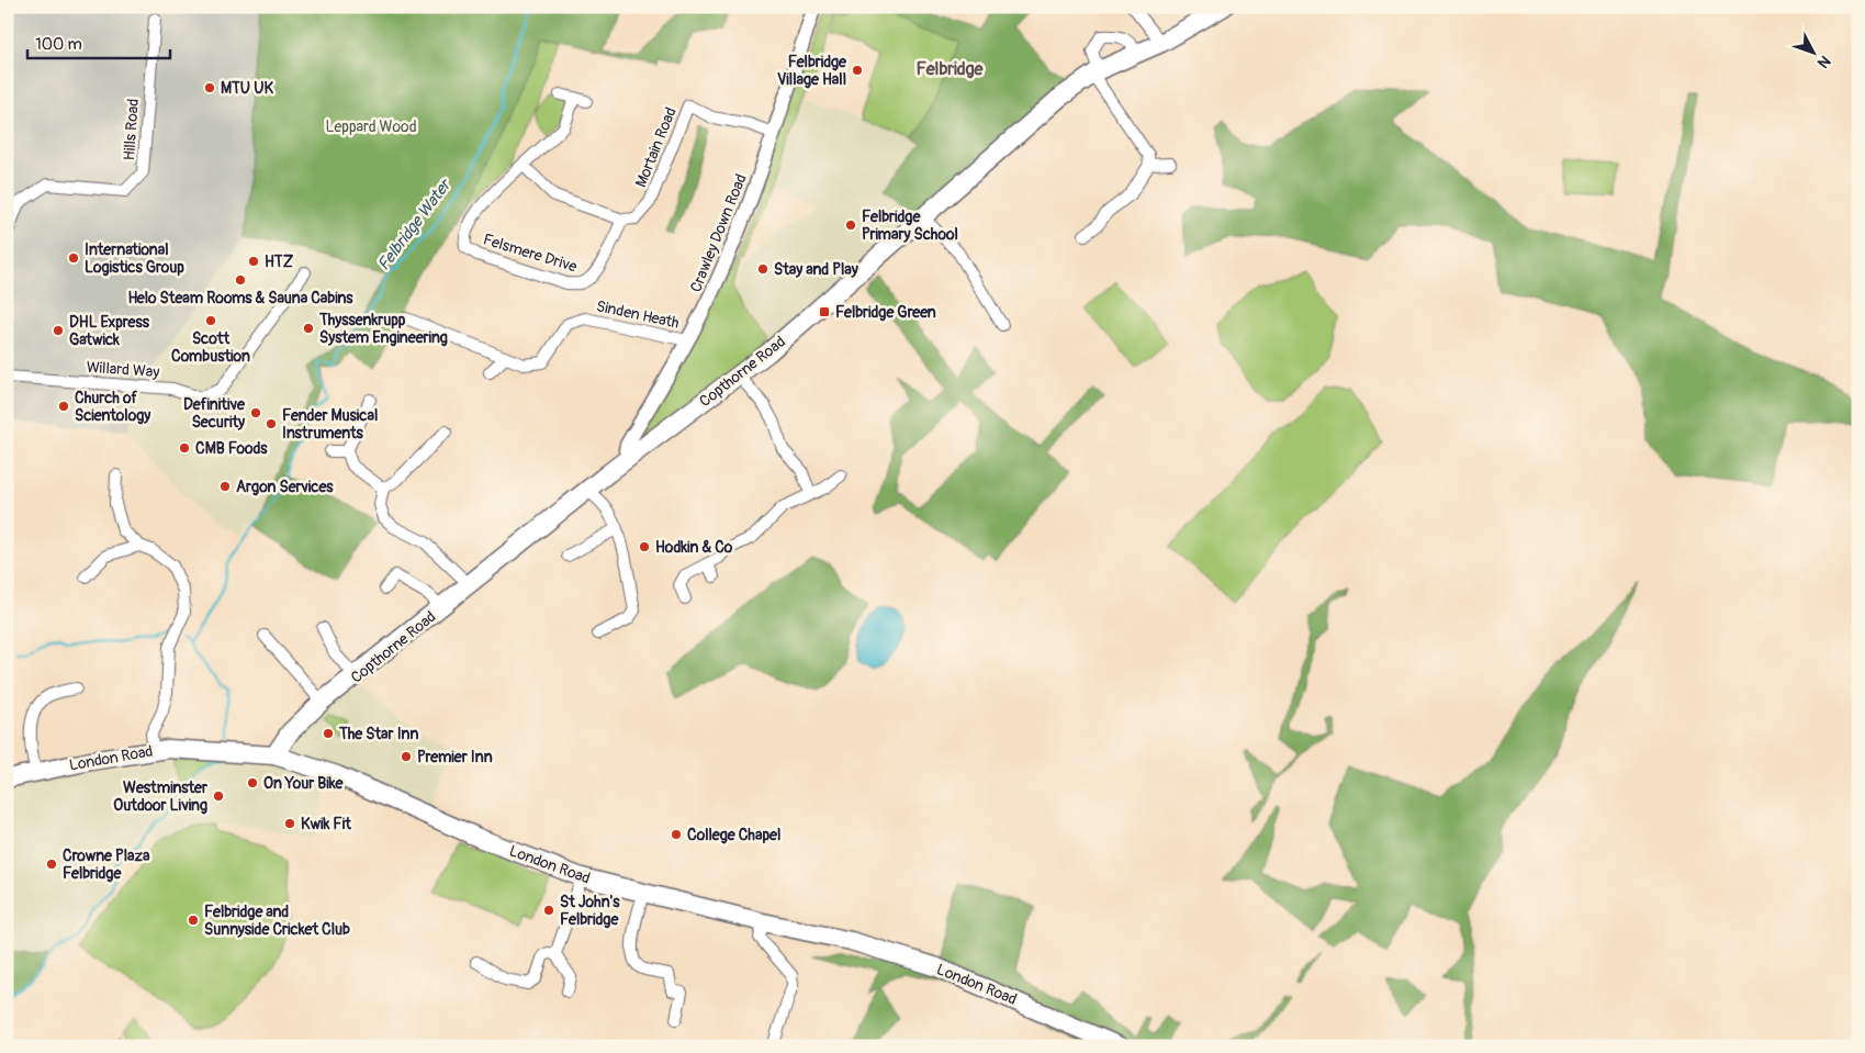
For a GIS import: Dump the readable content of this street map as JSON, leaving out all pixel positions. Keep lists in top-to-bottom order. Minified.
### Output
{"streets":{"highway":["Copthorne Road","London Road"],"street":["Hills Road","Mortain Road","Crawley Down Road","Felsmere Drive","Sinden Heath","Willard Way"]},"crossings":[["Mortain Road","Crawley Down Road"],["Mortain Road","Felsmere Drive"],["Crawley Down Road","Sinden Heath"],["Crawley Down Road","Copthorne Road"],["Copthorne Road","London Road"]],"districts":["Felbridge"],"water":["Felbridge Water"],"parks":["Leppard Wood"],"places":{"other":["Felbridge Village Hall","MTU UK","Felbridge Primary School","International Logistics Group","HTZ","Stay and Play","Helo Steam Rooms & Sauna Cabins","Scott Combustion","Thyssenkrupp System Engineering","DHL Express Gatwick","Church of Scientology","Definitive Security","Fender Musical Instruments","CMB Foods","Argon Services","Hodkin & Co","The Star Inn","Premier Inn","On Your Bike","Westminster Outdoor Living","Kwik Fit","College Chapel","Crowne Plaza Felbridge","St John's Felbridge","Felbridge and Sunnyside Cricket Club"],"transit":["Felbridge Green"]},"scale_bar":"100 m","north":"bottom right"}
